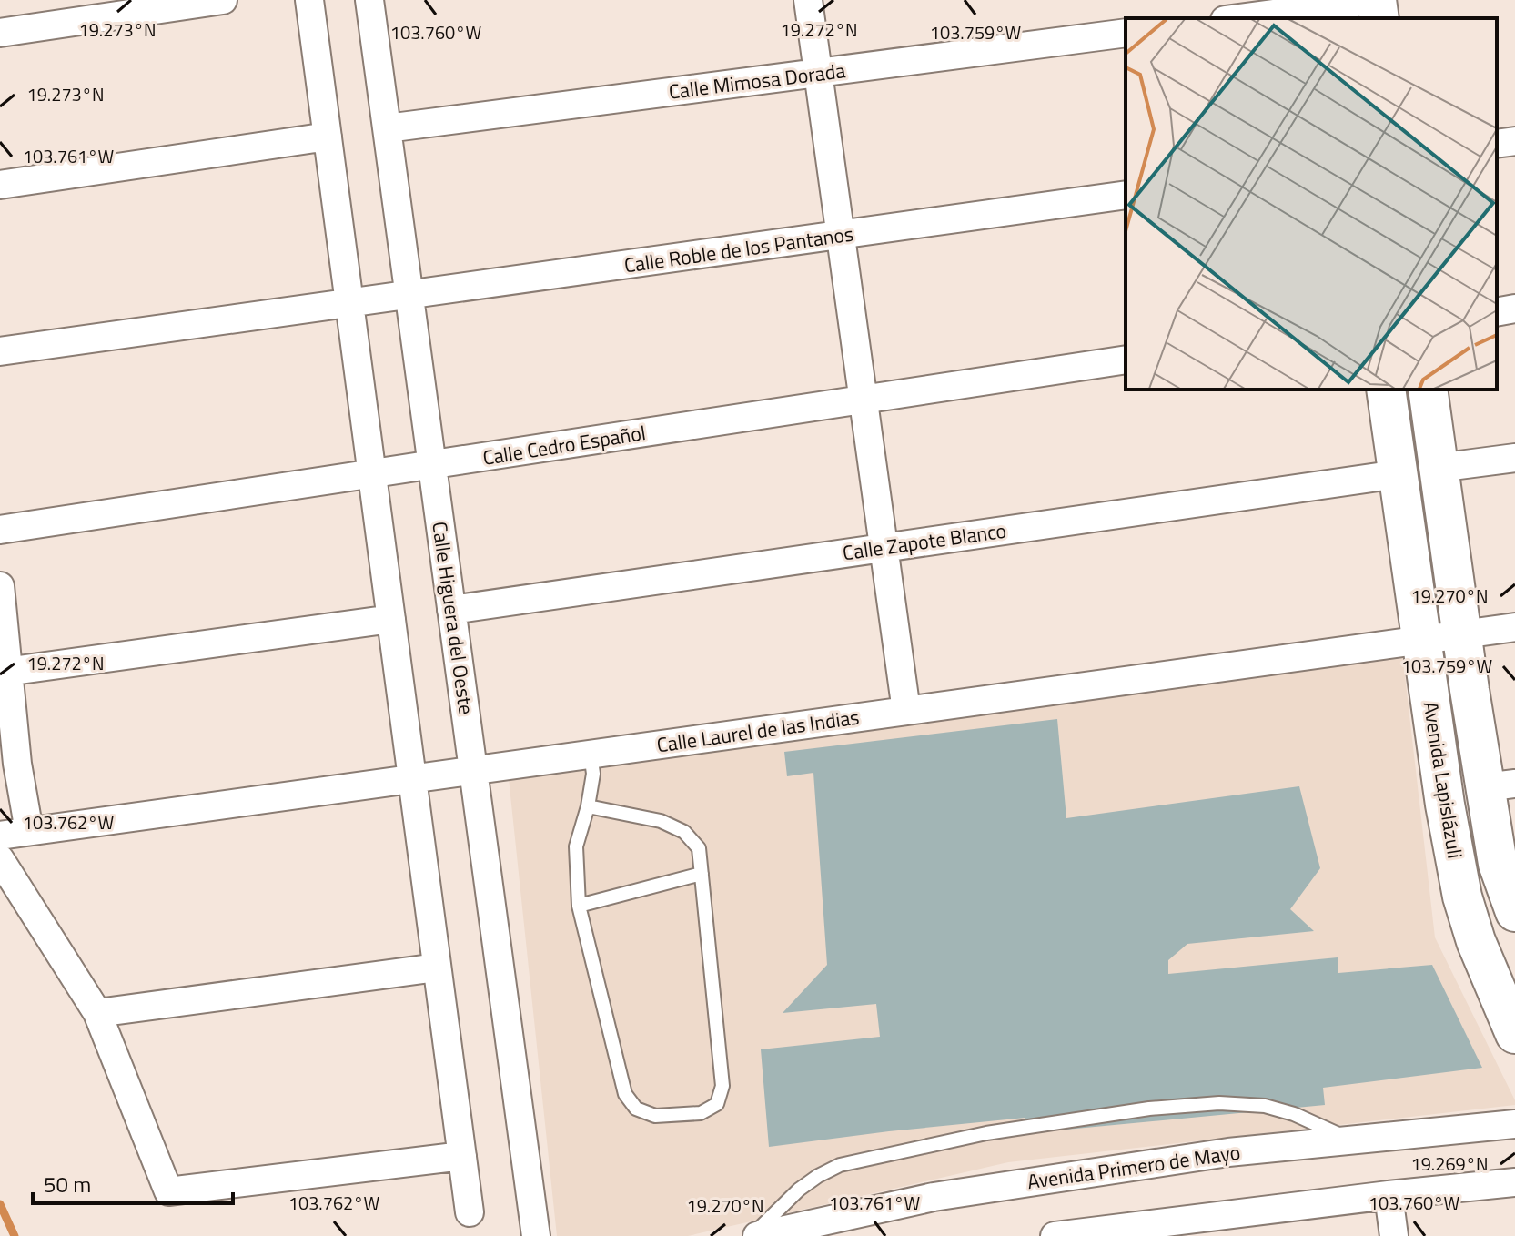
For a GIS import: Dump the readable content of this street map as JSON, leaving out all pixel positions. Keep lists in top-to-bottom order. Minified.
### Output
{"streets":{"street":["Calle Mimosa Dorada","Calle Roble de los Pantanos","Calle Cedro Español","Calle Zapote Blanco","Calle Higuera del Oeste","Calle Laurel de las Indias","Avenida Lapislázuli","Avenida Primero de Mayo"]},"crossings":[["Calle Mimosa Dorada","Calle Higuera del Oeste"],["Calle Roble de los Pantanos","Calle Higuera del Oeste"],["Calle Cedro Español","Calle Higuera del Oeste"],["Calle Zapote Blanco","Calle Higuera del Oeste"],["Calle Zapote Blanco","Avenida Lapislázuli"],["Calle Higuera del Oeste","Calle Laurel de las Indias"],["Calle Laurel de las Indias","Avenida Lapislázuli"]],"scale_bar":"50 m","coordinates":["19.273°N","19.272°N","103.760°W","103.759°W","103.761°W","19.270°N","103.762°W","19.269°N"]}
